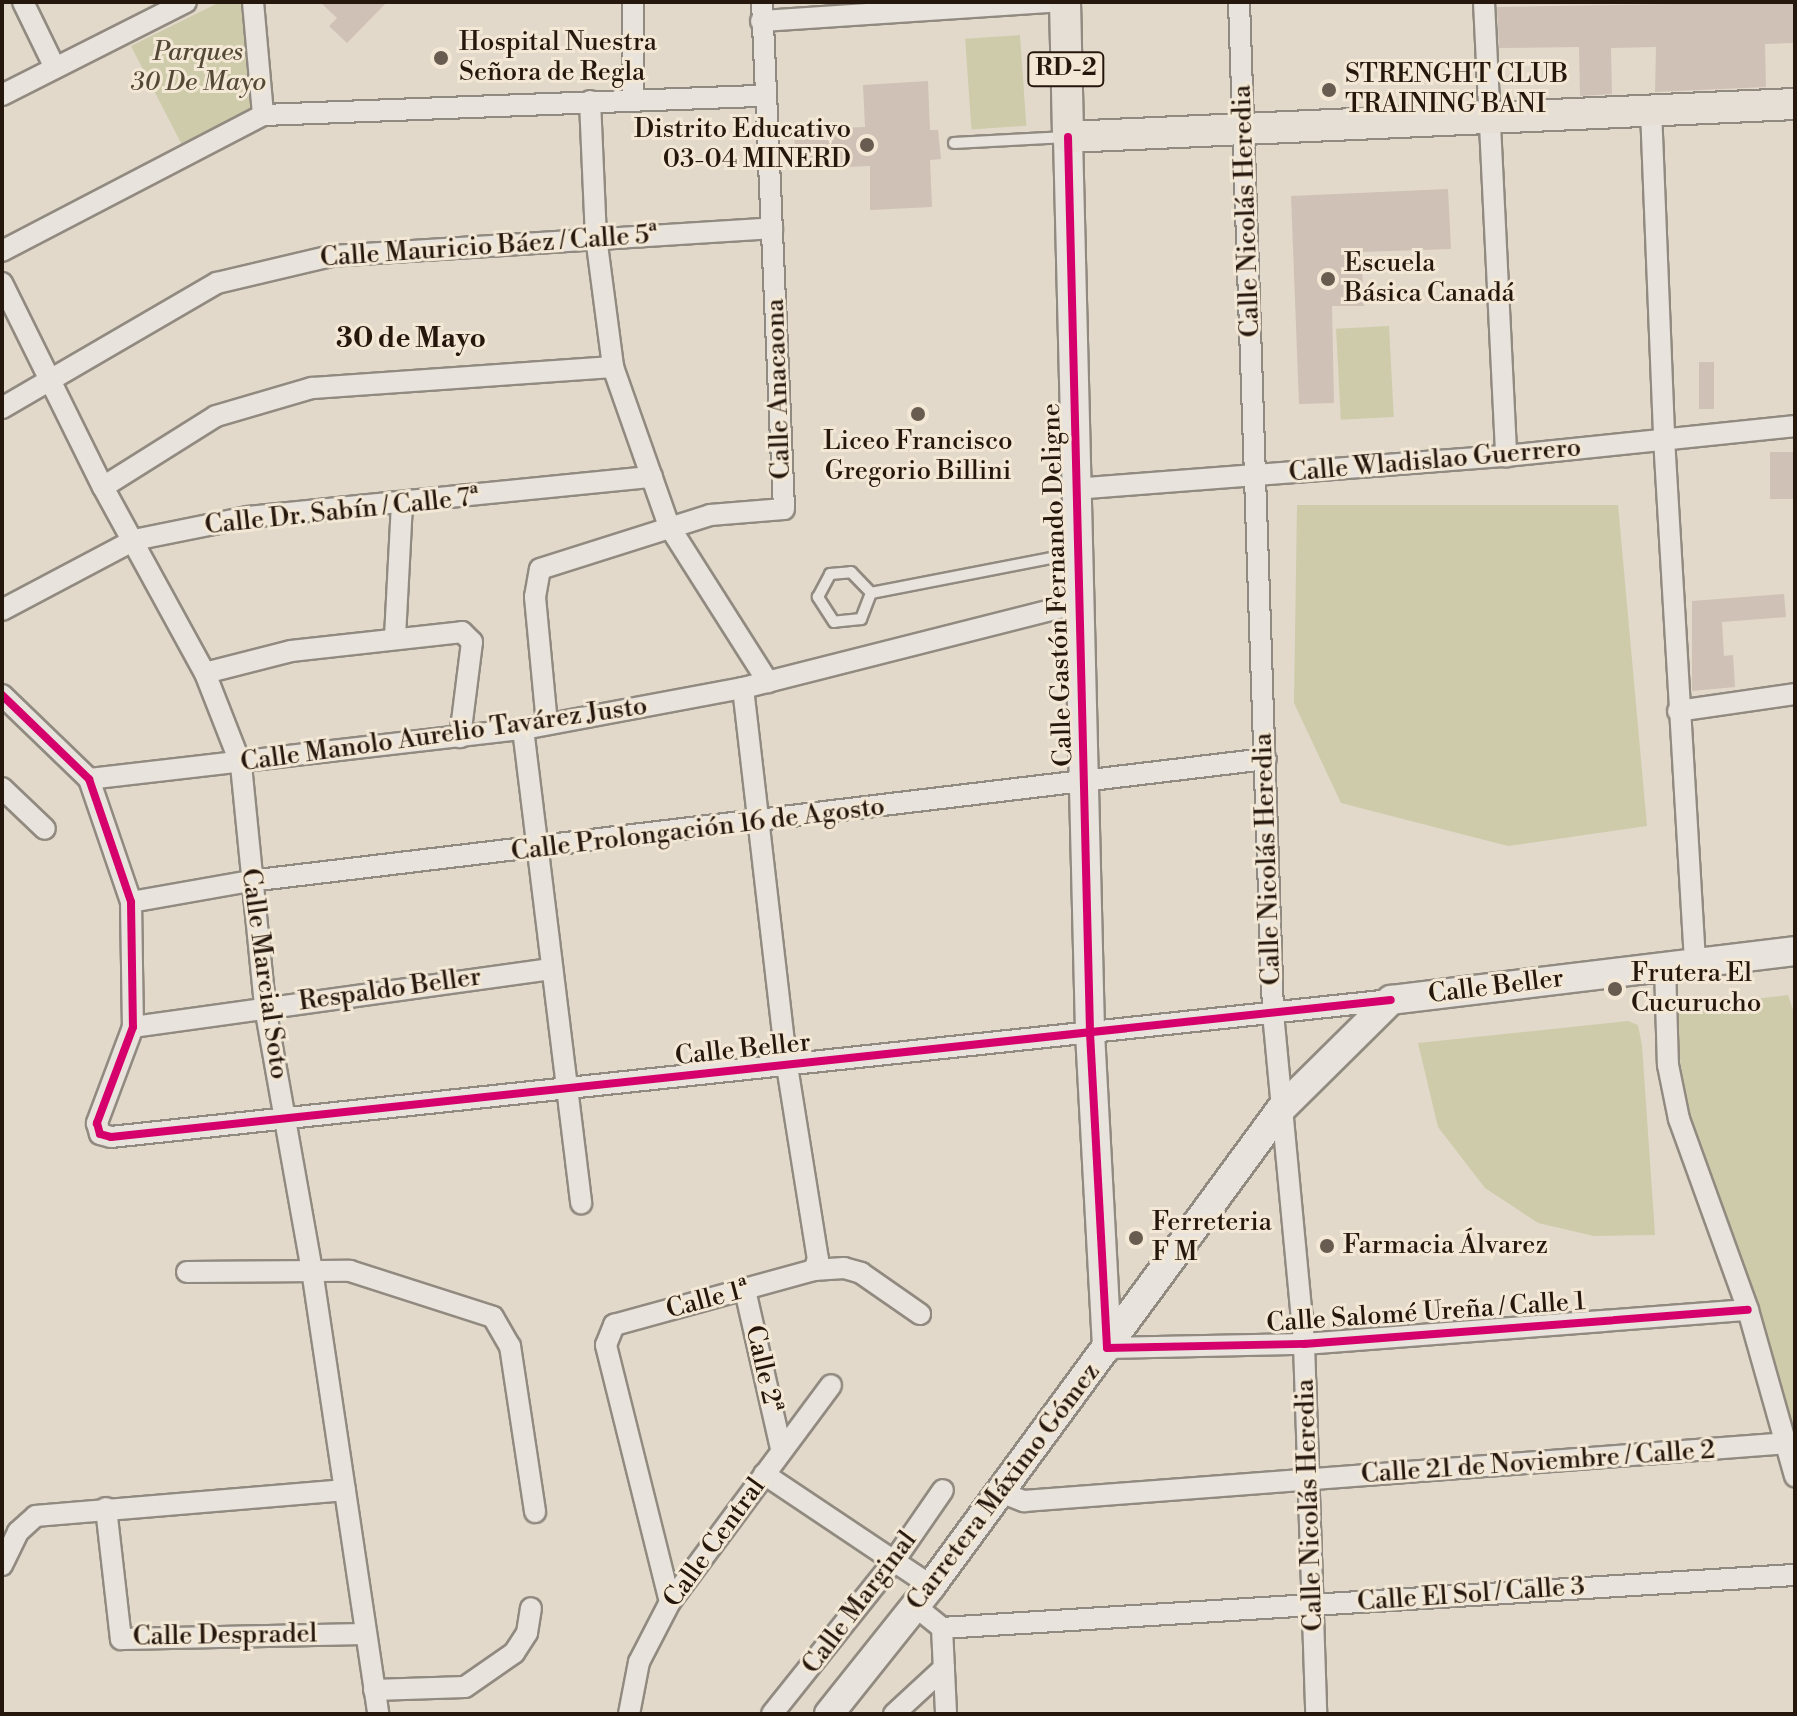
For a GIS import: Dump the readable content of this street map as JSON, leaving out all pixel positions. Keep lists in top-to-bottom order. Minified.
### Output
{"streets":{"main road":["RD-2","Calle Gastón Fernando Deligne","Calle Beller","Carretera Máximo Gómez"],"street":["Calle Nicolás Heredia","Calle Mauricio Báez / Calle 5ª","Calle Anacaona","Calle Wladislao Guerrero","Calle Dr. Sabín / Calle 7ª","Calle Manolo Aurelio Tavárez Justo","Calle Prolongación 16 de Agosto","Calle Marcial Soto","Respaldo Beller","Calle 1ª","Calle Salomé Ureña / Calle 1","Calle 2ª","Calle 21 de Noviembre / Calle 2","Calle Central","Calle El Sol / Calle 3","Calle Marginal","Calle Despradel"]},"crossings":[["RD-2","Calle Gastón Fernando Deligne"],["Calle Nicolás Heredia","Calle Wladislao Guerrero"],["Calle Nicolás Heredia","Calle Prolongación 16 de Agosto"],["Calle Nicolás Heredia","Calle Beller"],["Calle Nicolás Heredia","Calle Salomé Ureña / Calle 1"],["Calle Nicolás Heredia","Calle 21 de Noviembre / Calle 2"],["Calle Nicolás Heredia","Carretera Máximo Gómez"],["Calle Nicolás Heredia","Calle El Sol / Calle 3"],["Calle Mauricio Báez / Calle 5ª","Calle Anacaona"],["Calle Mauricio Báez / Calle 5ª","Calle Marcial Soto"],["Calle Anacaona","Calle Manolo Aurelio Tavárez Justo"],["Calle Wladislao Guerrero","Calle Gastón Fernando Deligne"],["Calle Dr. Sabín / Calle 7ª","Calle Marcial Soto"],["Calle Gastón Fernando Deligne","Calle Manolo Aurelio Tavárez Justo"],["Calle Gastón Fernando Deligne","Calle Prolongación 16 de Agosto"],["Calle Gastón Fernando Deligne","Calle Beller"],["Calle Gastón Fernando Deligne","Calle Salomé Ureña / Calle 1"],["Calle Gastón Fernando Deligne","Carretera Máximo Gómez"],["Calle Manolo Aurelio Tavárez Justo","Calle Marcial Soto"],["Calle Prolongación 16 de Agosto","Calle Marcial Soto"],["Calle Marcial Soto","Calle Beller"],["Calle Marcial Soto","Respaldo Beller"],["Calle Marcial Soto","Calle Despradel"],["Calle Beller","Respaldo Beller"],["Calle Beller","Carretera Máximo Gómez"],["Calle 1ª","Calle 2ª"],["Calle 1ª","Calle Central"],["Calle Salomé Ureña / Calle 1","Carretera Máximo Gómez"],["Calle 2ª","Calle Central"],["Calle 21 de Noviembre / Calle 2","Carretera Máximo Gómez"]],"districts":["30 de Mayo"],"parks":["Parques 30 De Mayo"],"places":["Hospital Nuestra Señora de Regla","STRENGHT CLUB TRAINING BANI","Distrito Educativo 03-04 MINERD","Escuela Básica Canadá","Liceo Francisco Gregorio Billini","Frutera El Cucurucho","Ferreteria F M","Farmacia Álvarez"]}
